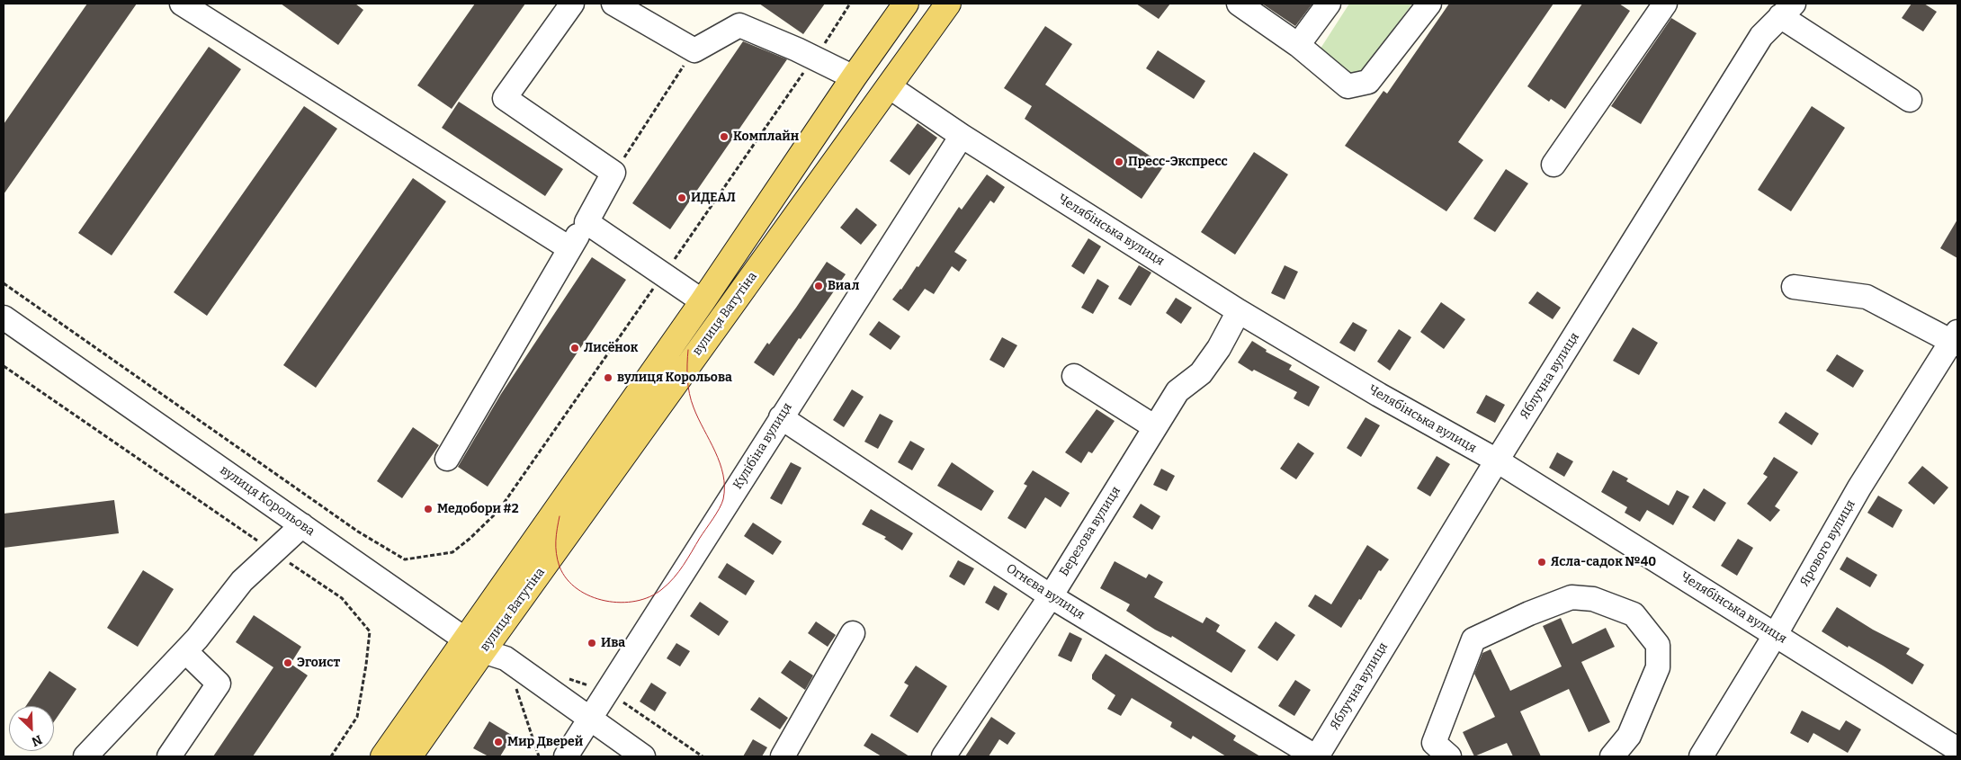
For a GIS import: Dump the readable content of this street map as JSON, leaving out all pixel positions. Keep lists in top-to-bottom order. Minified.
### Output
{"streets":{"main road":["вулиця Ватутіна"],"street":["Челябінська вулиця","Яблучна вулиця","Кулібіна вулиця","вулиця Корольова","Березова вулиця","Ярового вулиця","Огнєва вулиця"]},"crossings":[["Челябінська вулиця","вулиця Ватутіна"],["Челябінська вулиця","Яблучна вулиця"],["Челябінська вулиця","Кулібіна вулиця"],["Челябінська вулиця","Березова вулиця"],["Челябінська вулиця","Ярового вулиця"],["вулиця Ватутіна","вулиця Корольова"],["Яблучна вулиця","Огнєва вулиця"],["Кулібіна вулиця","вулиця Корольова"],["Кулібіна вулиця","Огнєва вулиця"],["Березова вулиця","Огнєва вулиця"]],"places":["Комплайн","Пресс-Экспресс","ИДЕАЛ","Виал","Лисёнок","вулиця Корольова","Медобори #2","Ясла-садок №40","Ива","Эгоист","Мир Дверей"],"north":"bottom right"}
